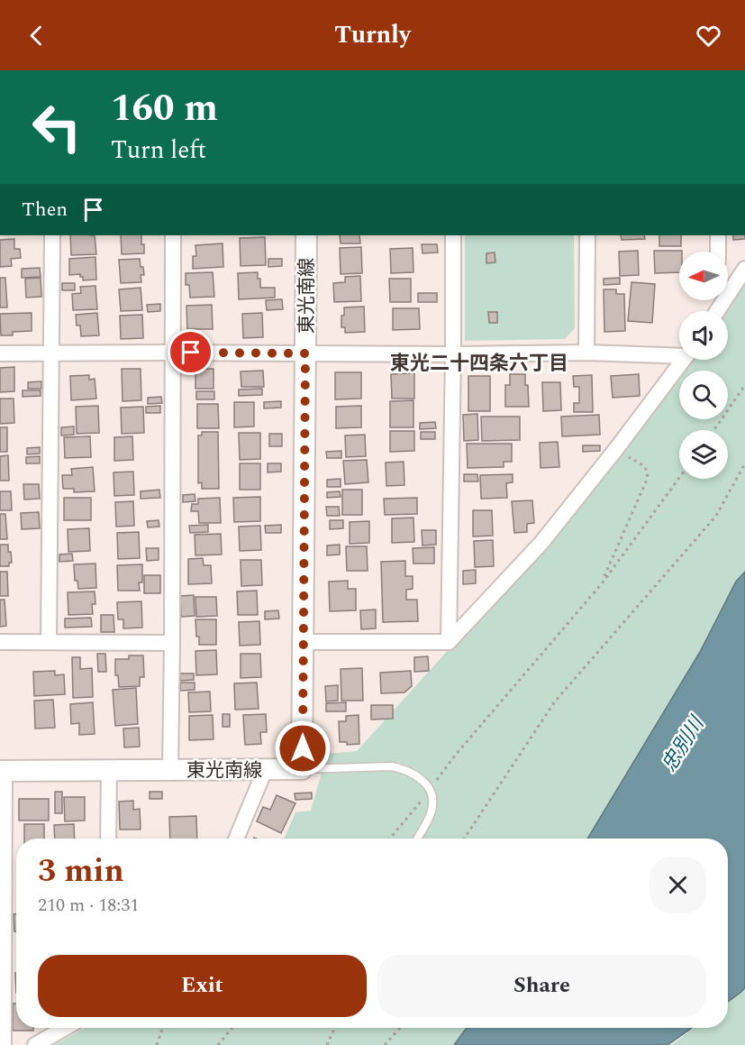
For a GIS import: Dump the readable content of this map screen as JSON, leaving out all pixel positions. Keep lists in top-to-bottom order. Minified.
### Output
{"streets":{"street":["東光南線"]},"districts":["東光二十四条六丁目"],"water":["忠別川"],"north":"left","page":{"header":"Turnly","turn":["160 m","Turn left"],"then":"Then","heading":["3 min","210 m · 18:31"],"buttons":["Exit","Share"]}}
